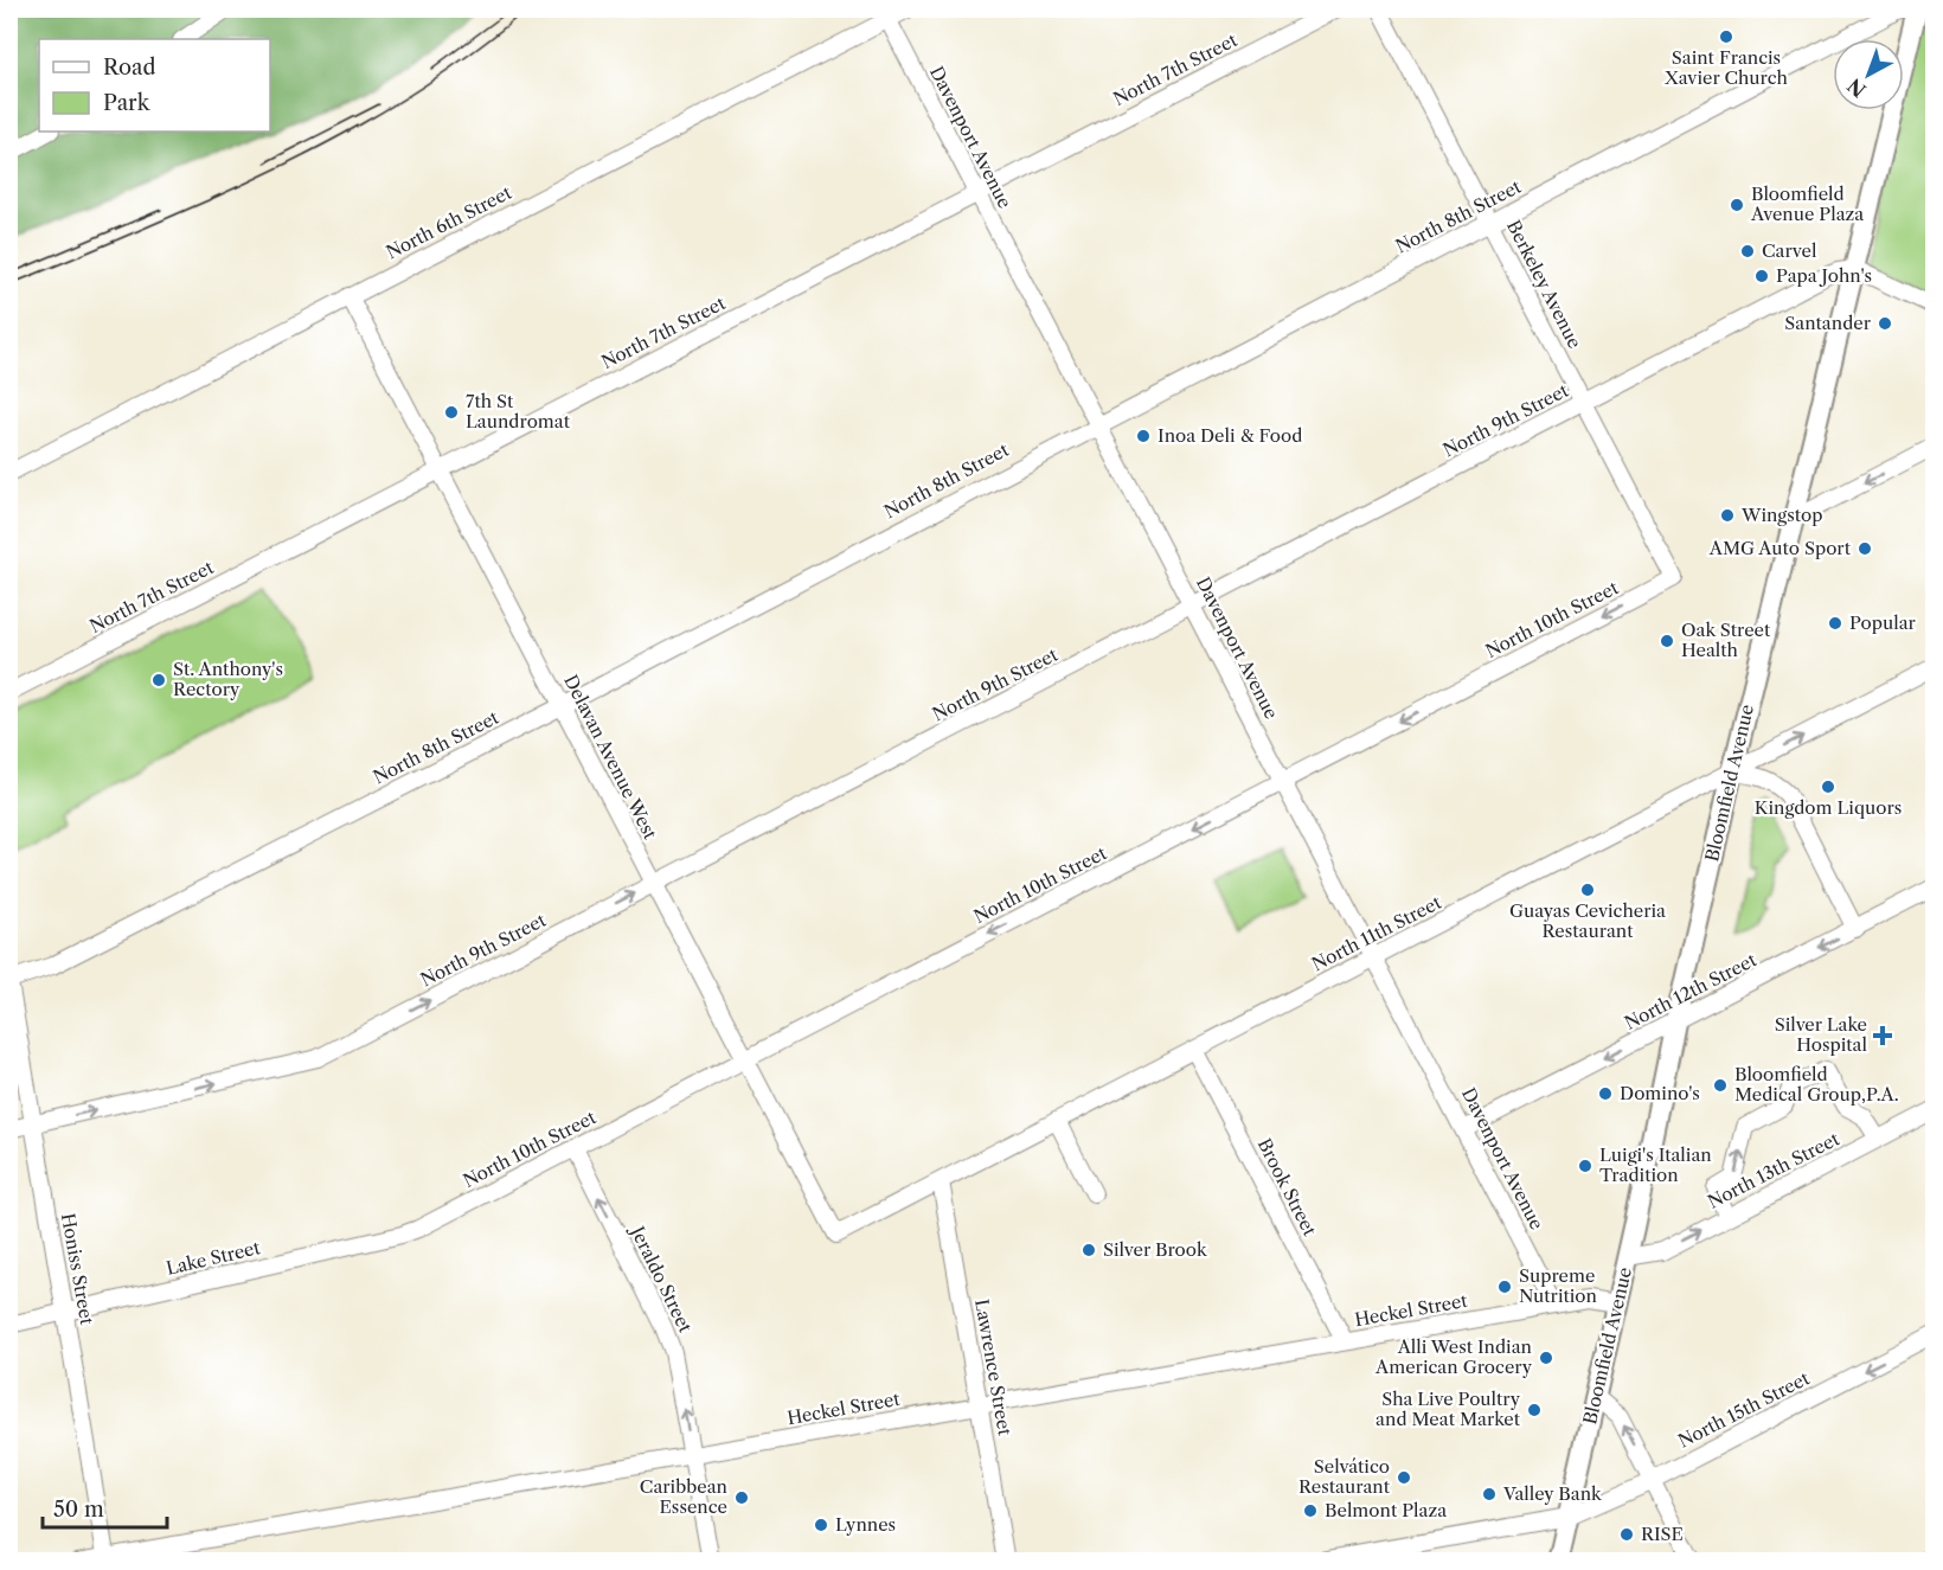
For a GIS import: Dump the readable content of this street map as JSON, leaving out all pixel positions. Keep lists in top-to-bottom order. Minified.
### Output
{"streets":{"main road":["Bloomfield Avenue"],"street":["North 7th Street","Davenport Avenue","North 8th Street","North 6th Street","Berkeley Avenue","North 9th Street","North 10th Street","Delavan Avenue West","North 11th Street","North 12th Street","North 13th Street","Brook Street","Lake Street","Honiss Street","Jeraldo Street","Heckel Street","Lawrence Street","North 15th Street"]},"crossings":[["North 7th Street","Davenport Avenue"],["North 7th Street","Delavan Avenue West"],["Davenport Avenue","North 8th Street"],["Davenport Avenue","North 6th Street"],["Davenport Avenue","North 9th Street"],["Davenport Avenue","North 10th Street"],["Davenport Avenue","North 11th Street"],["Davenport Avenue","North 12th Street"],["Davenport Avenue","Heckel Street"],["North 8th Street","Berkeley Avenue"],["North 8th Street","Delavan Avenue West"],["North 8th Street","Honiss Street"],["North 6th Street","Delavan Avenue West"],["Berkeley Avenue","North 9th Street"],["Berkeley Avenue","North 10th Street"],["North 9th Street","Delavan Avenue West"],["North 9th Street","Bloomfield Avenue"],["North 9th Street","Honiss Street"],["North 10th Street","Delavan Avenue West"],["North 10th Street","Lake Street"],["North 10th Street","Jeraldo Street"],["Delavan Avenue West","North 11th Street"],["Bloomfield Avenue","North 11th Street"],["Bloomfield Avenue","North 12th Street"],["Bloomfield Avenue","North 13th Street"],["Bloomfield Avenue","Heckel Street"],["Bloomfield Avenue","North 15th Street"],["North 11th Street","Brook Street"],["North 11th Street","Lawrence Street"],["Brook Street","Heckel Street"],["Lake Street","Honiss Street"],["Honiss Street","Heckel Street"],["Jeraldo Street","Heckel Street"],["Heckel Street","Lawrence Street"]],"one_way":["North 10th Street","North 12th Street","Jeraldo Street","North 15th Street"],"places":{"other":["Saint Francis Xavier Church","Bloomfield Avenue Plaza","Carvel","Papa John's","Santander","7th St Laundromat","Inoa Deli & Food","Wingstop","AMG Auto Sport","Popular","Oak Street Health","St. Anthony's Rectory","Kingdom Liquors","Guayas Cevicheria Restaurant","Bloomfield Medical Group,P.A.","Domino's","Luigi's Italian Tradition","Silver Brook","Supreme Nutrition","Alli West Indian American Grocery","Sha Live Poultry and Meat Market","Selvático Restaurant","Valley Bank","Caribbean Essence","Belmont Plaza","Lynnes","RISE"],"health":["Silver Lake Hospital"]},"legend":["Road","Park"],"scale_bar":"50 m","north":"bottom left"}
